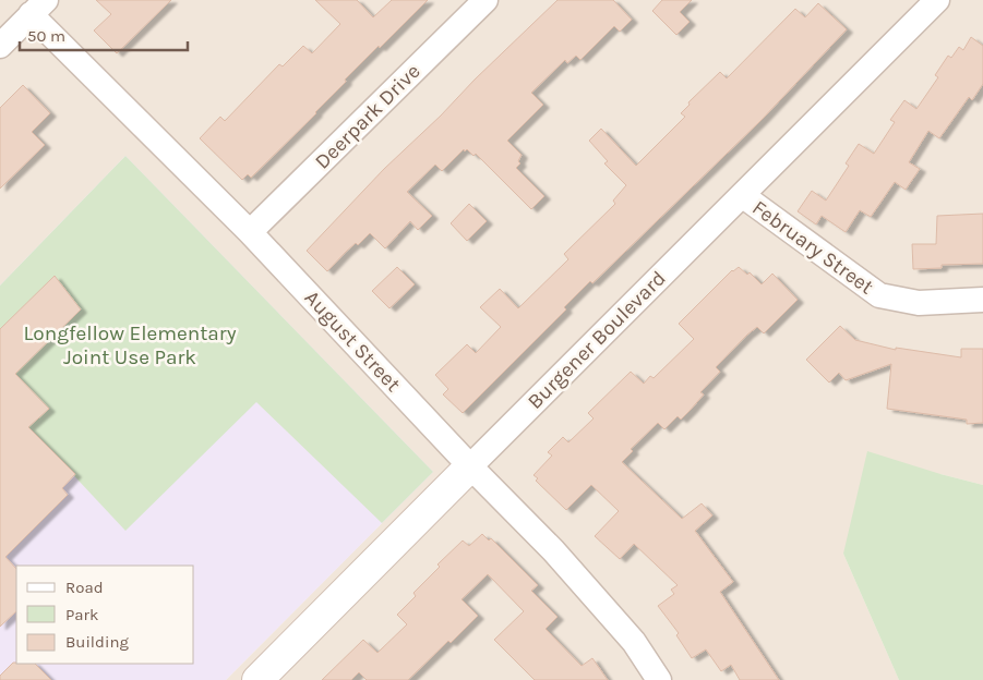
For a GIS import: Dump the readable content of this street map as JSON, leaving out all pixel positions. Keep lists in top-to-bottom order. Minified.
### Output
{"streets":{"street":["Deerpark Drive","February Street","Burgener Boulevard","August Street"]},"crossings":[["Deerpark Drive","August Street"],["February Street","Burgener Boulevard"],["Burgener Boulevard","August Street"]],"parks":["Longfellow Elementary Joint Use Park"],"legend":["Road","Park","Building"],"scale_bar":"50 m"}
